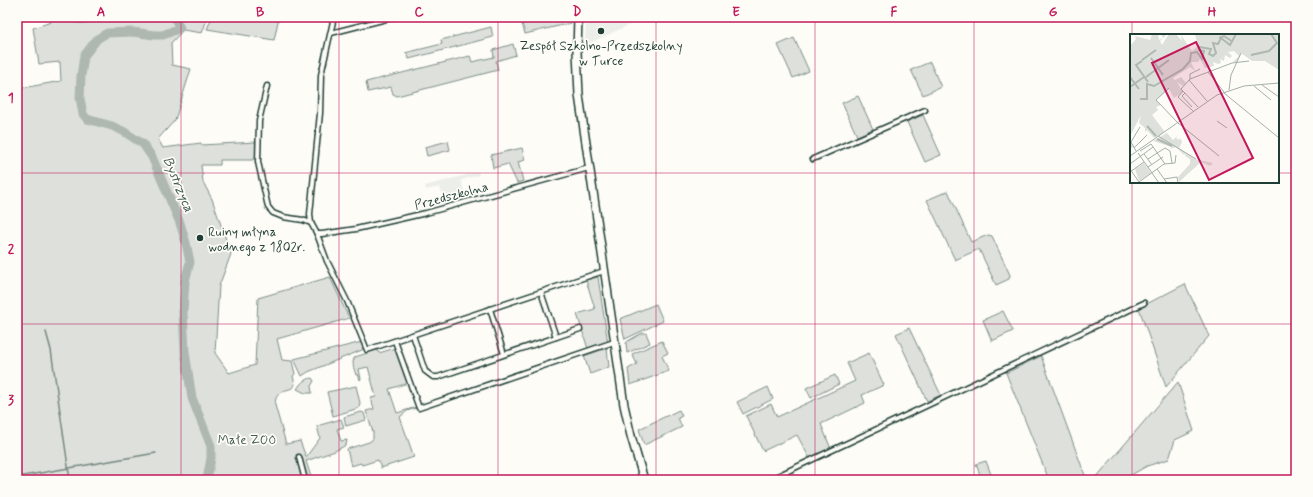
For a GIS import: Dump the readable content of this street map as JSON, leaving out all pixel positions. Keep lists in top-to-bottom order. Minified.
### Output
{"streets":{"street":["Przedszkolna"]},"water":["Bystrzyca"],"parks":["Małe ZOO"],"places":["Zespół Szkolno-Przedszkolny w Turce","Ruiny młyna wodnego z 1802r."],"grid":{"columns":["A","B","C","D","E","F","G","H"],"rows":["1","2","3"]}}
